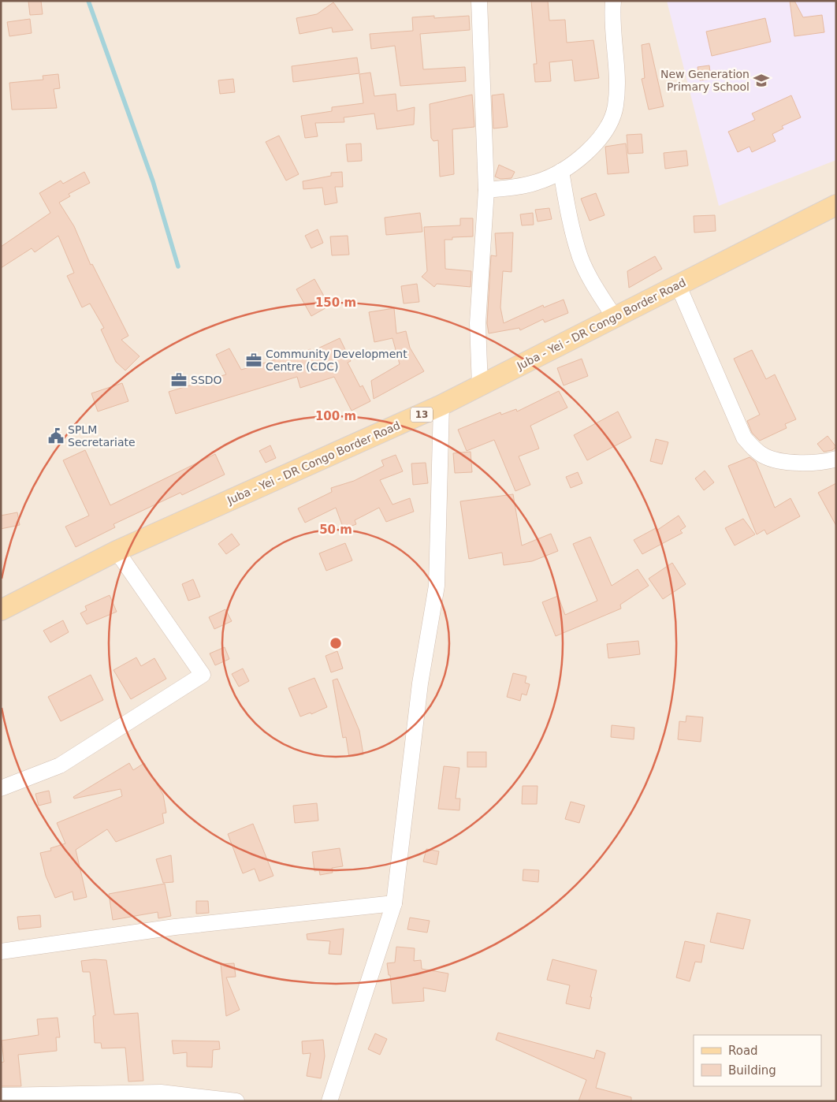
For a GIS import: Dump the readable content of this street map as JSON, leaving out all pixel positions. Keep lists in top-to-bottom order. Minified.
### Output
{"streets":{"main road":["Juba - Yei - DR Congo Border Road","13"]},"places":{"school or university":["New Generation Primary School"],"office":["Community Development Centre (CDC)","SSDO"],"public building":["SPLM Secretariate"]},"legend":["Road","Building"],"rings":["150 m","100 m","50 m"]}
